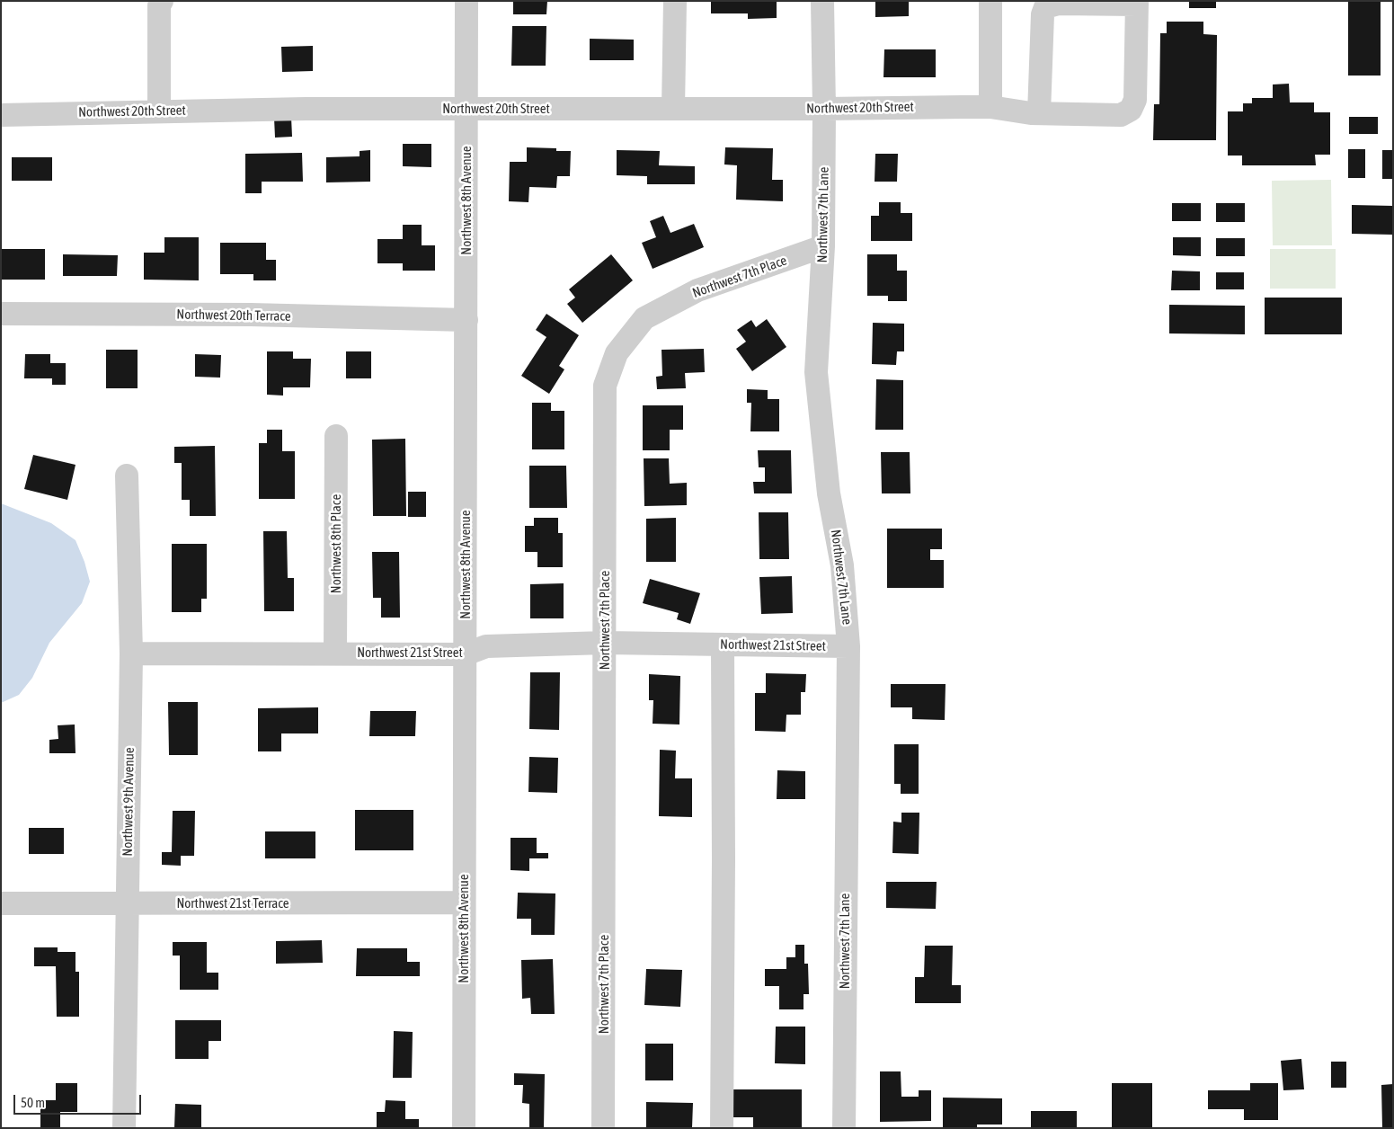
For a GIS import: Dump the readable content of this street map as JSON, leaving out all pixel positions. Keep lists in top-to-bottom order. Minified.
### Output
{"streets":{"street":["Northwest 20th Street","Northwest 8th Avenue","Northwest 7th Lane","Northwest 7th Place","Northwest 20th Terrace","Northwest 8th Place","Northwest 21st Street","Northwest 9th Avenue","Northwest 21st Terrace"]},"crossings":[["Northwest 20th Street","Northwest 8th Avenue"],["Northwest 20th Street","Northwest 7th Lane"],["Northwest 8th Avenue","Northwest 20th Terrace"],["Northwest 8th Avenue","Northwest 21st Street"],["Northwest 8th Avenue","Northwest 21st Terrace"],["Northwest 7th Lane","Northwest 7th Place"],["Northwest 7th Lane","Northwest 21st Street"],["Northwest 7th Place","Northwest 21st Street"],["Northwest 8th Place","Northwest 21st Street"],["Northwest 21st Street","Northwest 9th Avenue"],["Northwest 9th Avenue","Northwest 21st Terrace"]],"scale_bar":"50 m"}
